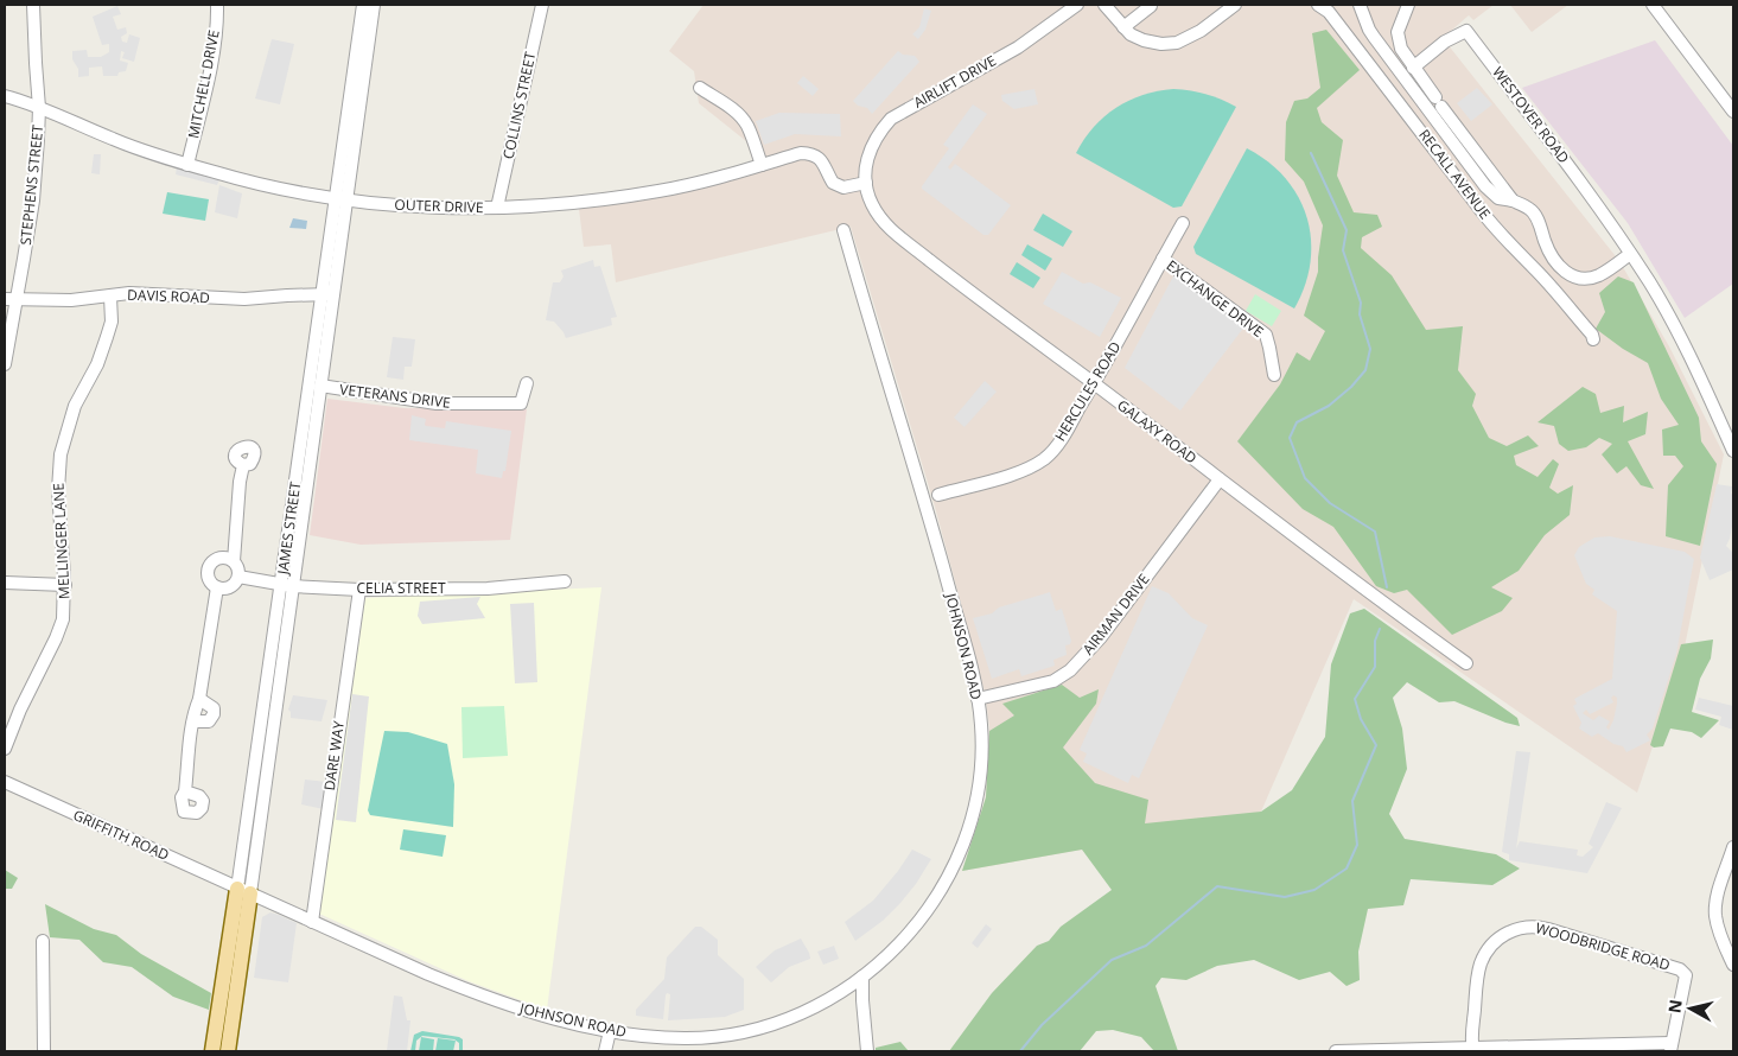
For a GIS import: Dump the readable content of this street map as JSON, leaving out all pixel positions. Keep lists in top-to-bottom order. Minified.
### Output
{"streets":{"main road":["JAMES STREET"],"street":["AIRLIFT DRIVE","MITCHELL DRIVE","COLLINS STREET","WESTOVER ROAD","RECALL AVENUE","STEPHENS STREET","OUTER DRIVE","DAVIS ROAD","EXCHANGE DRIVE","HERCULES ROAD","VETERANS DRIVE","GALAXY ROAD","MELLINGER LANE","CELIA STREET","AIRMAN DRIVE","JOHNSON ROAD","DARE WAY","GRIFFITH ROAD","WOODBRIDGE ROAD"]},"crossings":[["AIRLIFT DRIVE","OUTER DRIVE"],["AIRLIFT DRIVE","GALAXY ROAD"],["MITCHELL DRIVE","OUTER DRIVE"],["COLLINS STREET","OUTER DRIVE"],["STEPHENS STREET","OUTER DRIVE"],["STEPHENS STREET","DAVIS ROAD"],["OUTER DRIVE","GALAXY ROAD"],["OUTER DRIVE","JAMES STREET"],["DAVIS ROAD","JAMES STREET"],["DAVIS ROAD","MELLINGER LANE"],["EXCHANGE DRIVE","HERCULES ROAD"],["HERCULES ROAD","GALAXY ROAD"],["VETERANS DRIVE","JAMES STREET"],["GALAXY ROAD","AIRMAN DRIVE"],["JAMES STREET","CELIA STREET"],["JAMES STREET","JOHNSON ROAD"],["JAMES STREET","GRIFFITH ROAD"],["CELIA STREET","DARE WAY"],["AIRMAN DRIVE","JOHNSON ROAD"],["JOHNSON ROAD","DARE WAY"],["JOHNSON ROAD","GRIFFITH ROAD"]],"north":"left"}
